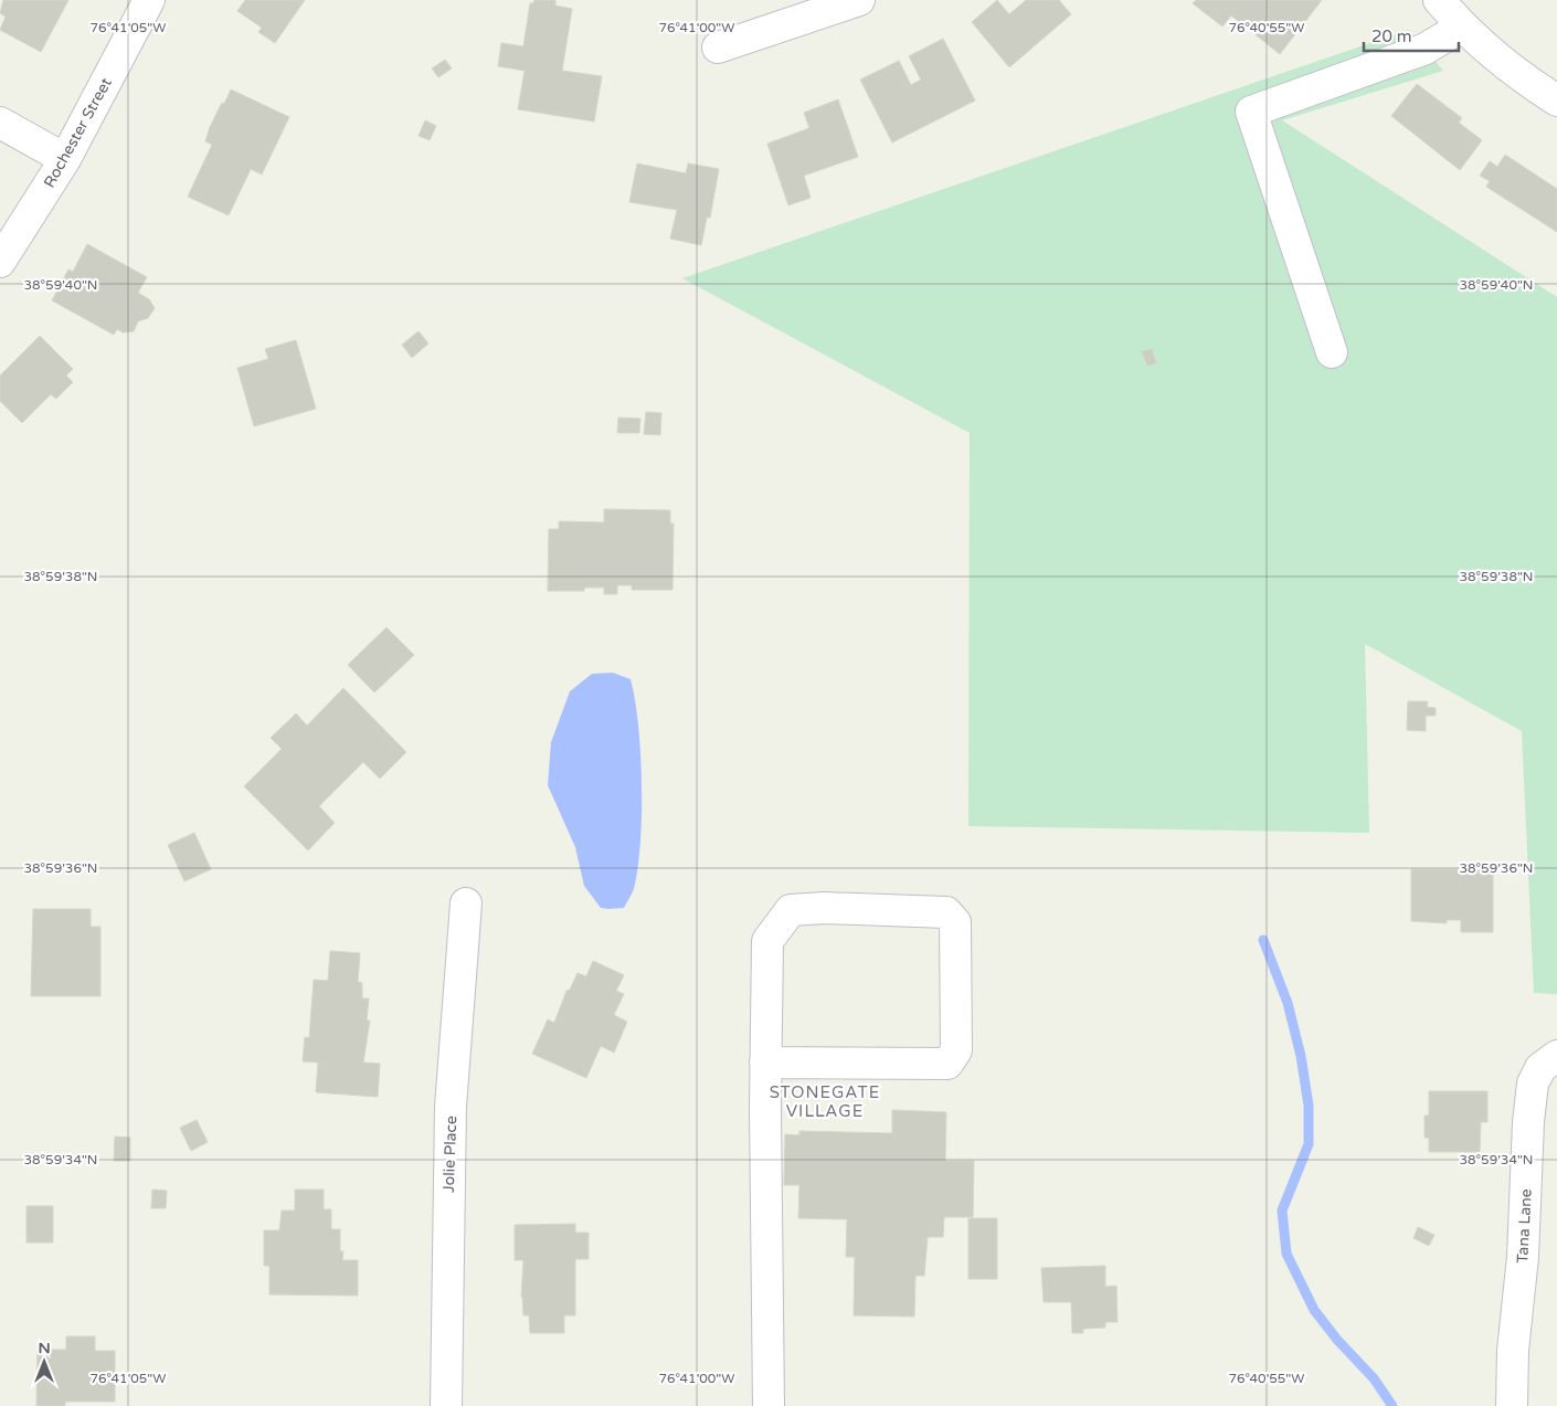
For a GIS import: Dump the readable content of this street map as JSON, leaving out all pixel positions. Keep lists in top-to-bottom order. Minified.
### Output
{"streets":{"street":["Rochester Street","Jolie Place","Tana Lane"]},"districts":["STONEGATE VILLAGE"],"scale_bar":"20 m","north":"top","coordinates":["76°41'05\"W","76°41'00\"W","76°40'55\"W","38°59'40\"N","38°59'38\"N","38°59'36\"N","38°59'34\"N"]}
